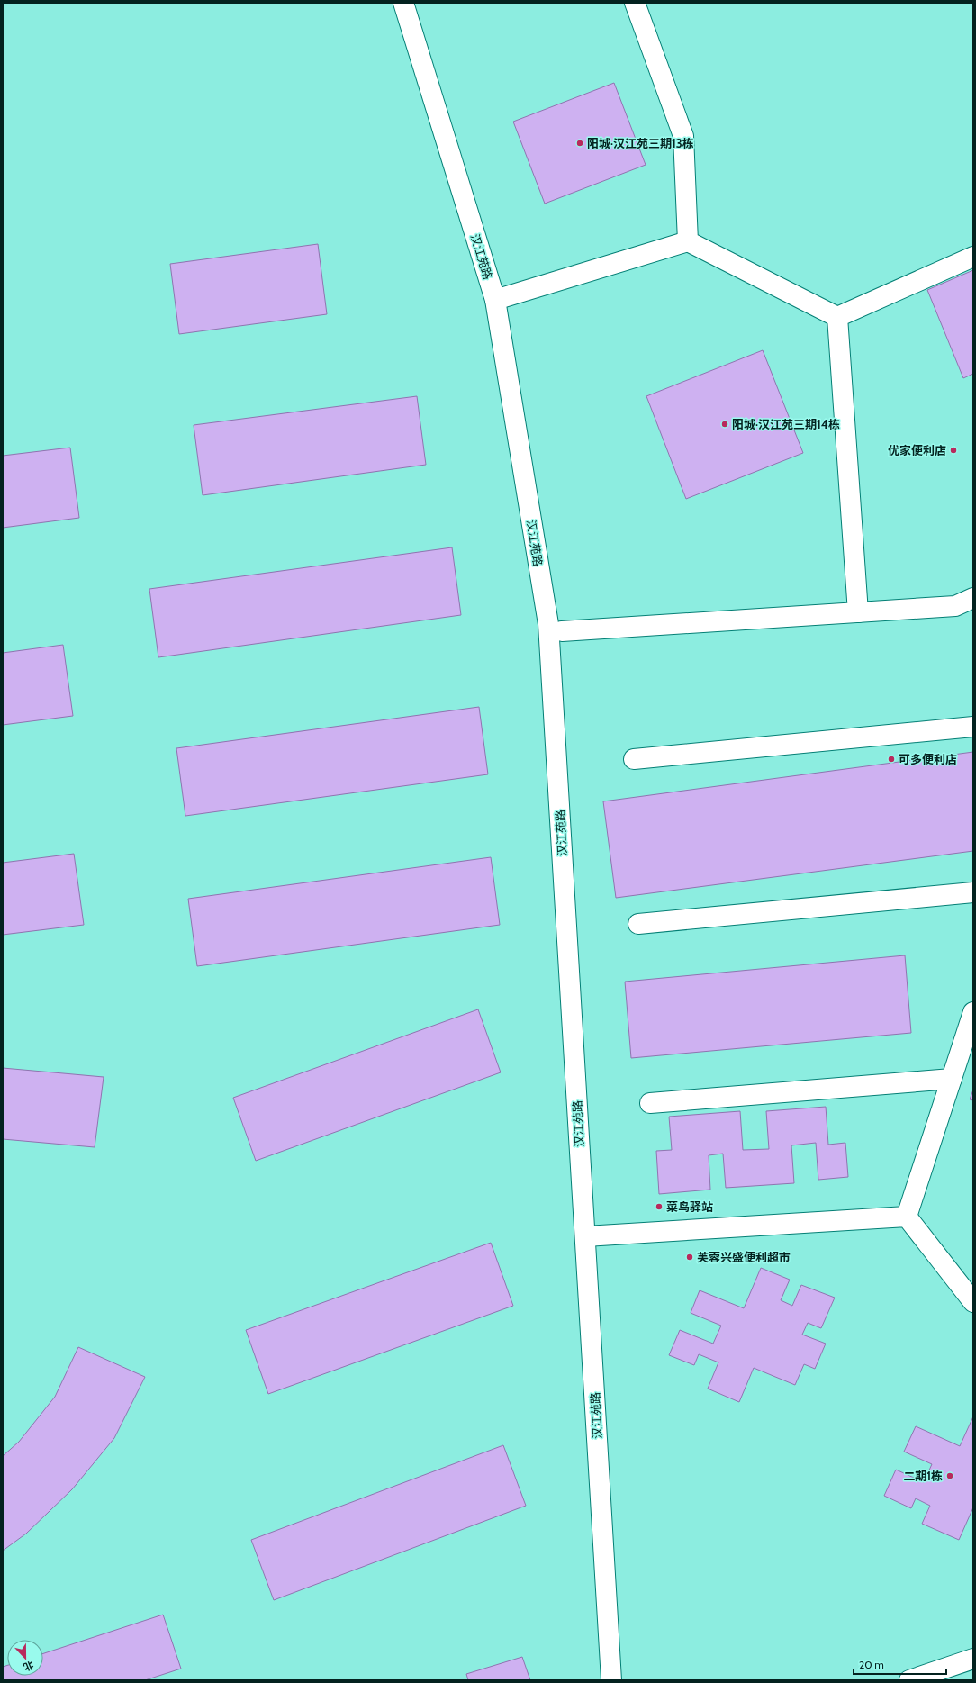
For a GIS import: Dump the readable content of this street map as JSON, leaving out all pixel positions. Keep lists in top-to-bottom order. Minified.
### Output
{"streets":{"street":["汉江苑路"]},"places":["阳城·汉江苑三期13栋","阳城·汉江苑三期14栋","优家便利店","可多便利店","菜鸟驿站","芙蓉兴盛便利超市","二期1栋"],"scale_bar":"20 m","north":"bottom"}
